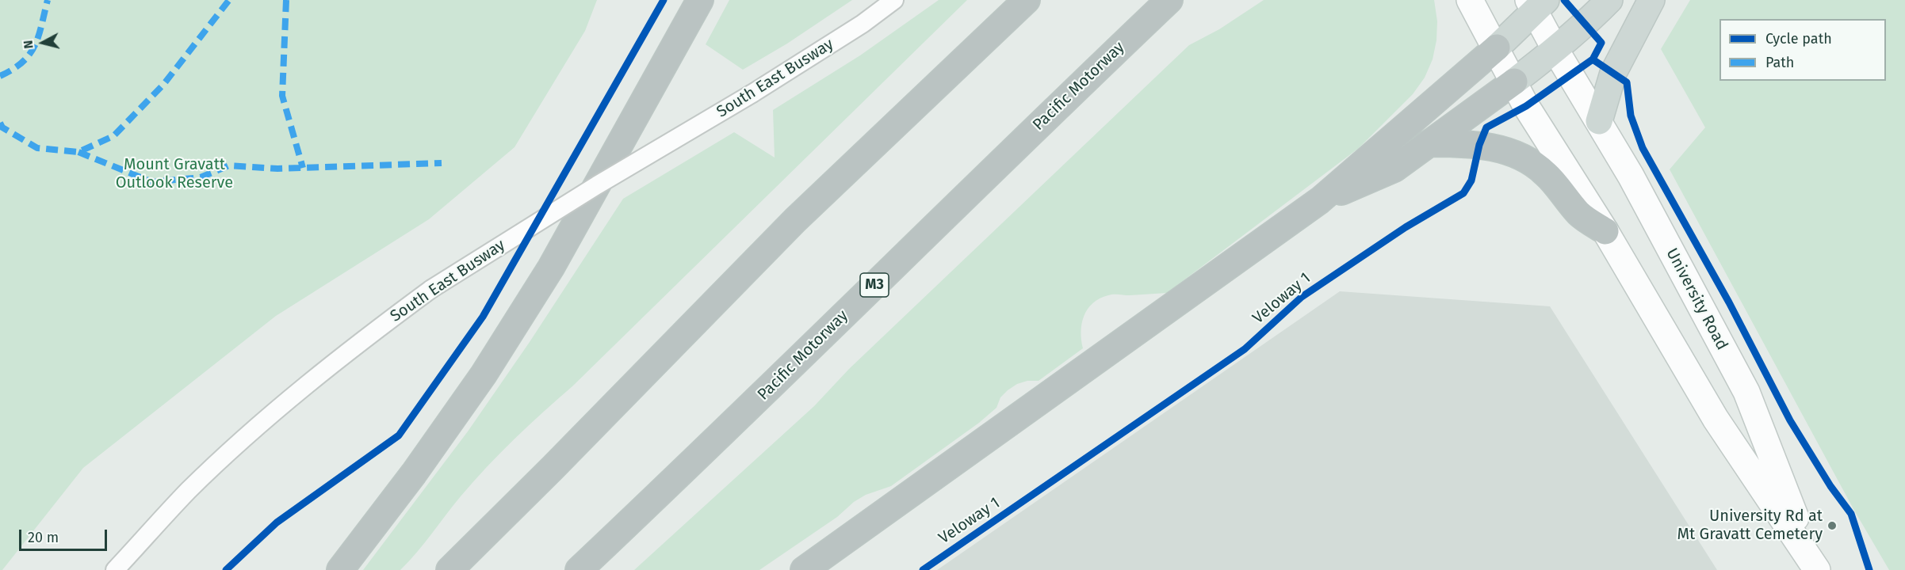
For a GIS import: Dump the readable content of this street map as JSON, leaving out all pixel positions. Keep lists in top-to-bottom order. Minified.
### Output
{"streets":{"highway":["Pacific Motorway","M3"],"street":["University Road"],"lane":["South East Busway"],"cycle path":["Veloway 1"]},"parks":["Mount Gravatt Outlook Reserve"],"places":["University Rd at Mt Gravatt Cemetery"],"legend":["Cycle path","Path"],"scale_bar":"20 m","north":"left"}
